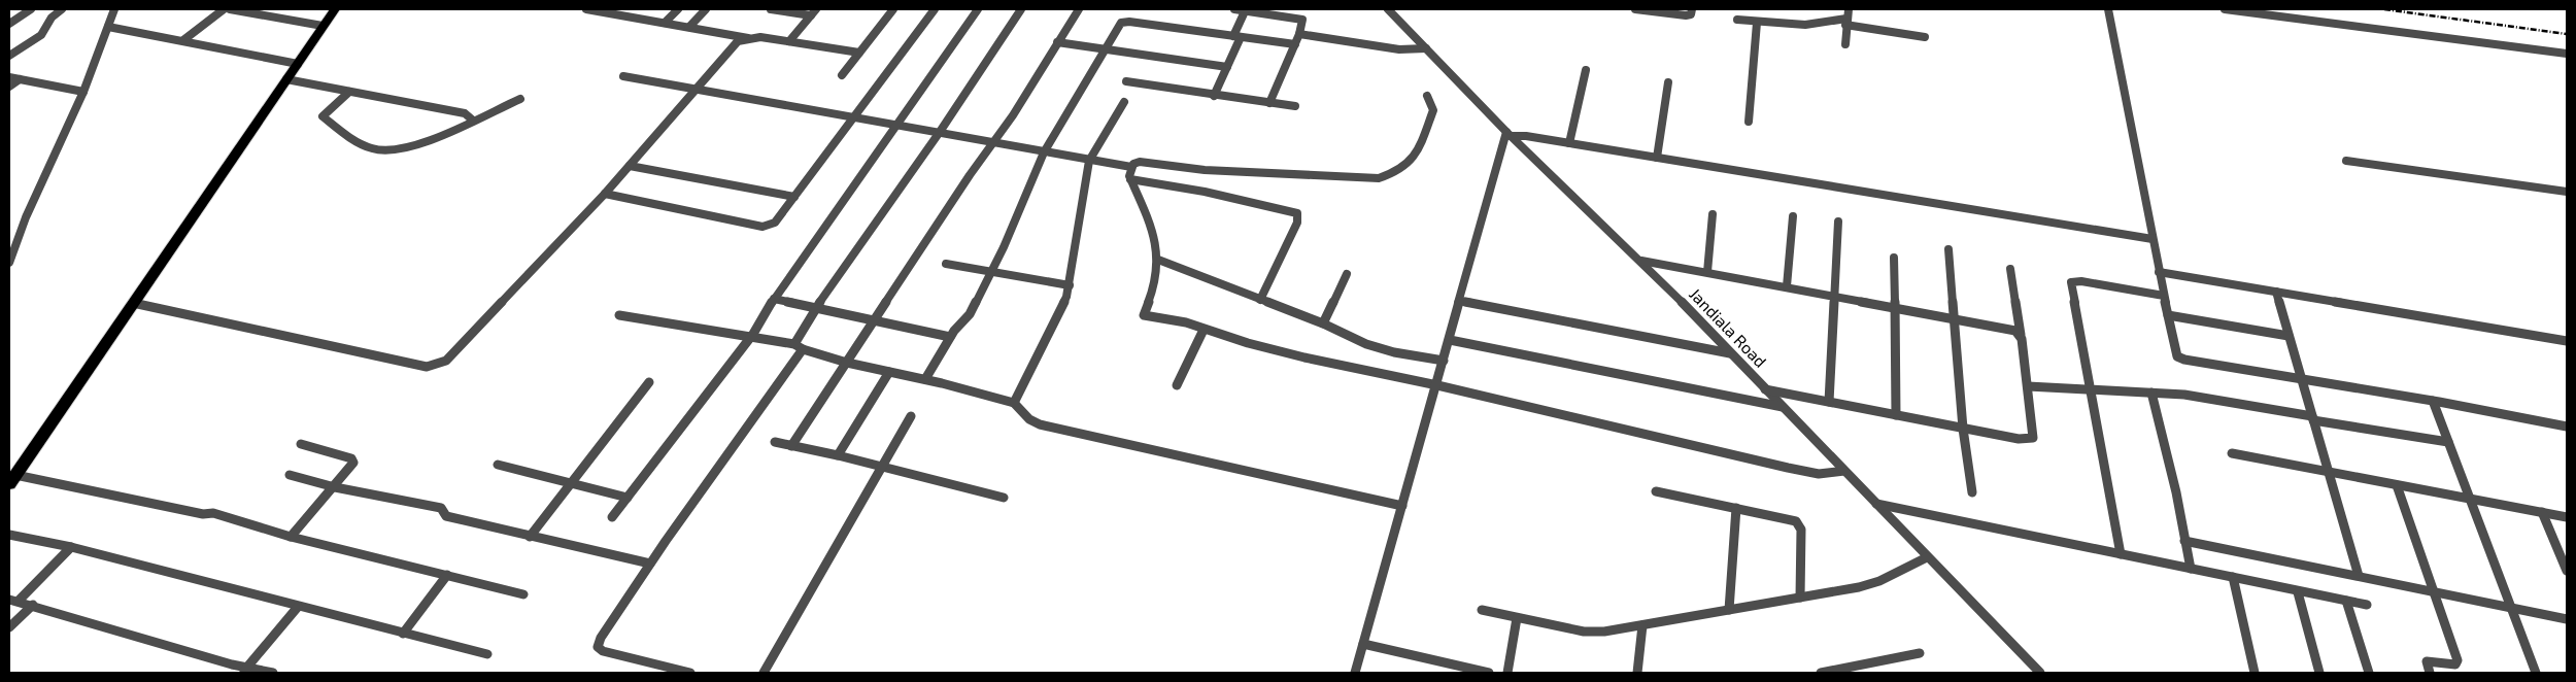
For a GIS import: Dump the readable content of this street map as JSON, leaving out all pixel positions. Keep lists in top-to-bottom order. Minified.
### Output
{"streets":{"street":["Jandiala Road"]}}
